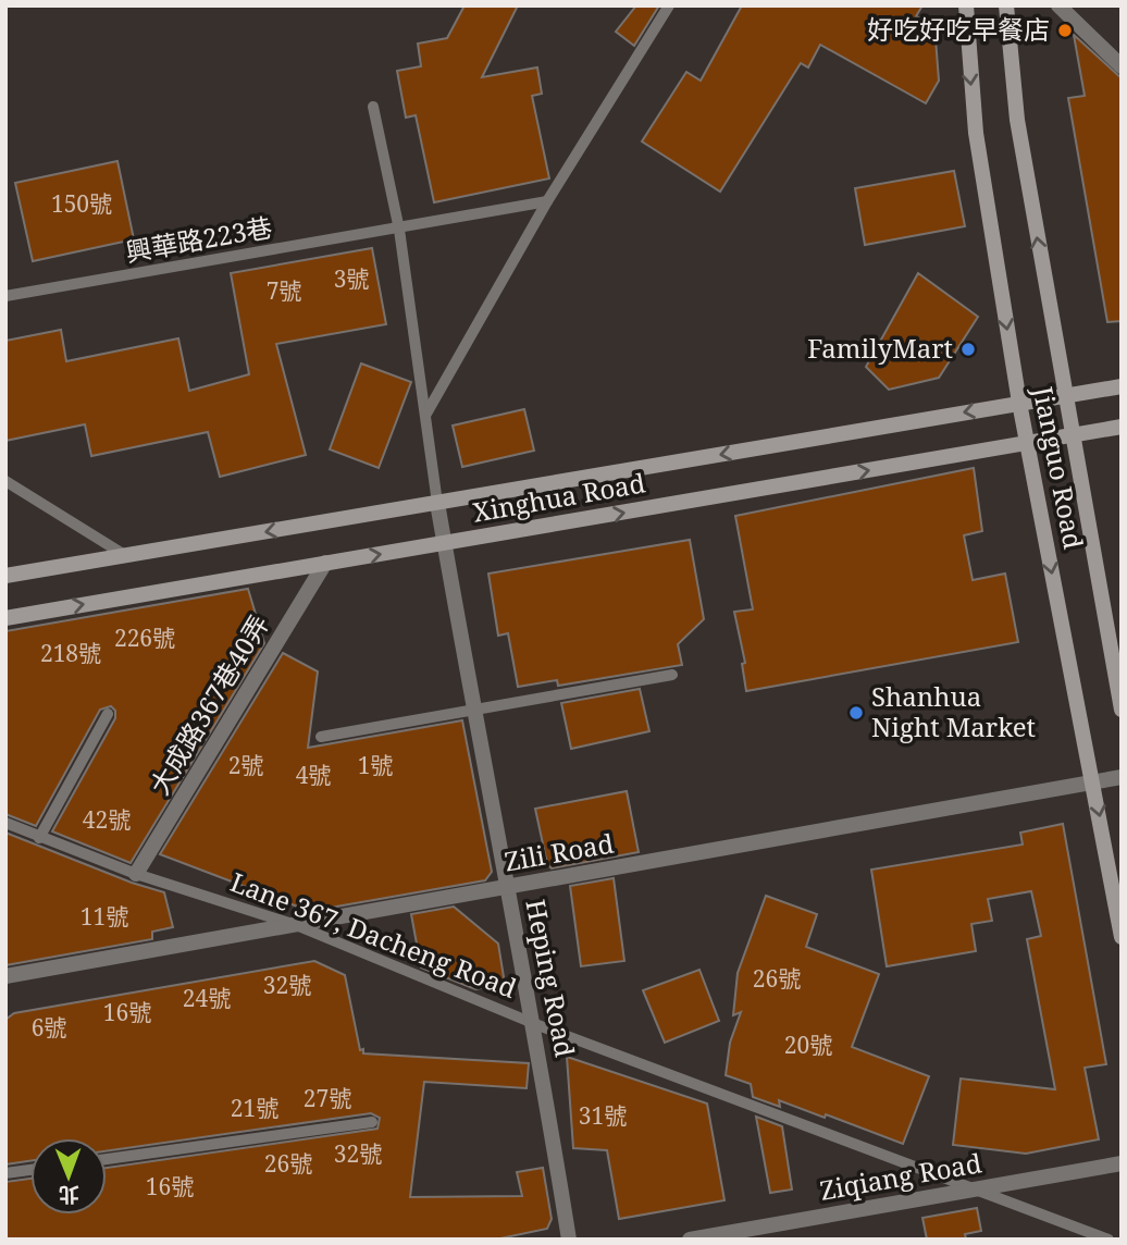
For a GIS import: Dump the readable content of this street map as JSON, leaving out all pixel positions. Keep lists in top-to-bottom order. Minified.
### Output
{"streets":{"street":["Jianguo Road","Xinghua Road","大成路367巷40弄","Zili Road","Heping Road","Ziqiang Road"],"lane":["興華路223巷","Lane 367, Dacheng Road"]},"crossings":[["Jianguo Road","Xinghua Road"],["Jianguo Road","Zili Road"],["Xinghua Road","大成路367巷40弄"],["Xinghua Road","Heping Road"],["大成路367巷40弄","Lane 367, Dacheng Road"],["Zili Road","Lane 367, Dacheng Road"],["Zili Road","Heping Road"],["Lane 367, Dacheng Road","Heping Road"],["Lane 367, Dacheng Road","Ziqiang Road"]],"places":["好吃好吃早餐店","FamilyMart","Shanhua Night Market"],"house_numbers":["150號","3號","7號","226號","218號","2號","1號","4號","42號","11號","26號","32號","24號","16號","6號","20號","27號","21號","31號","32號","26號","16號"],"north":"bottom"}
